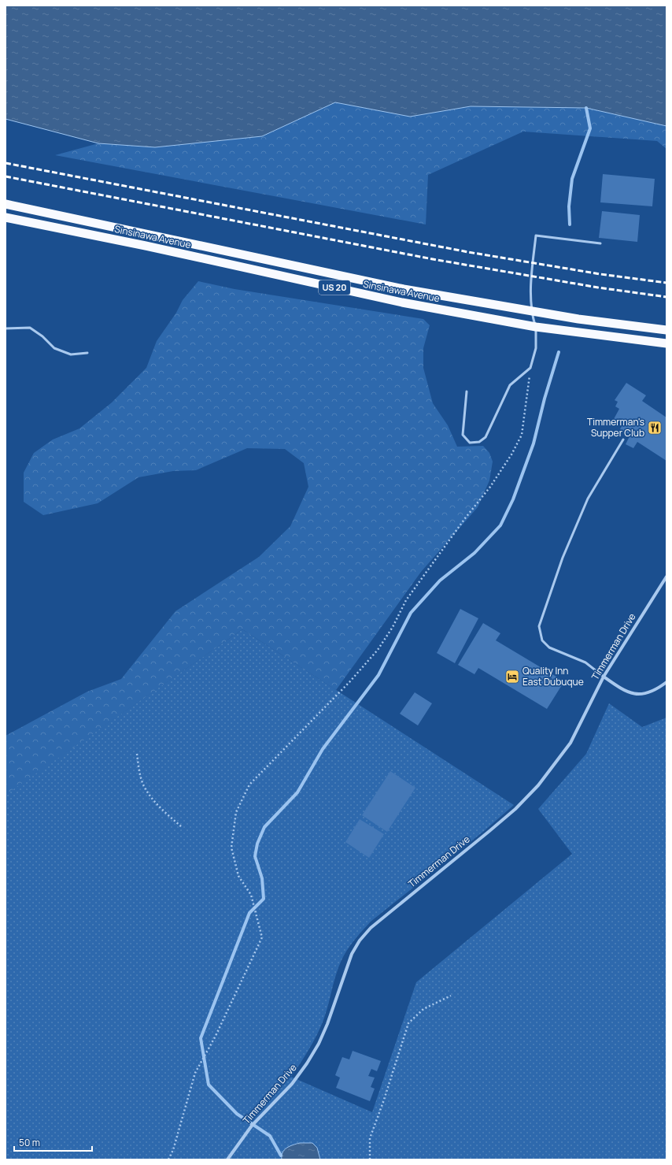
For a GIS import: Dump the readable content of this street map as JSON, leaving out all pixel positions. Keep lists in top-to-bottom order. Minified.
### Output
{"streets":{"highway":["Sinsinawa Avenue","US 20"],"street":["Timmerman Drive"]},"places":{"restaurant":["Timmerman's Supper Club"],"hotel":["Quality Inn East Dubuque"]},"scale_bar":"50 m"}
